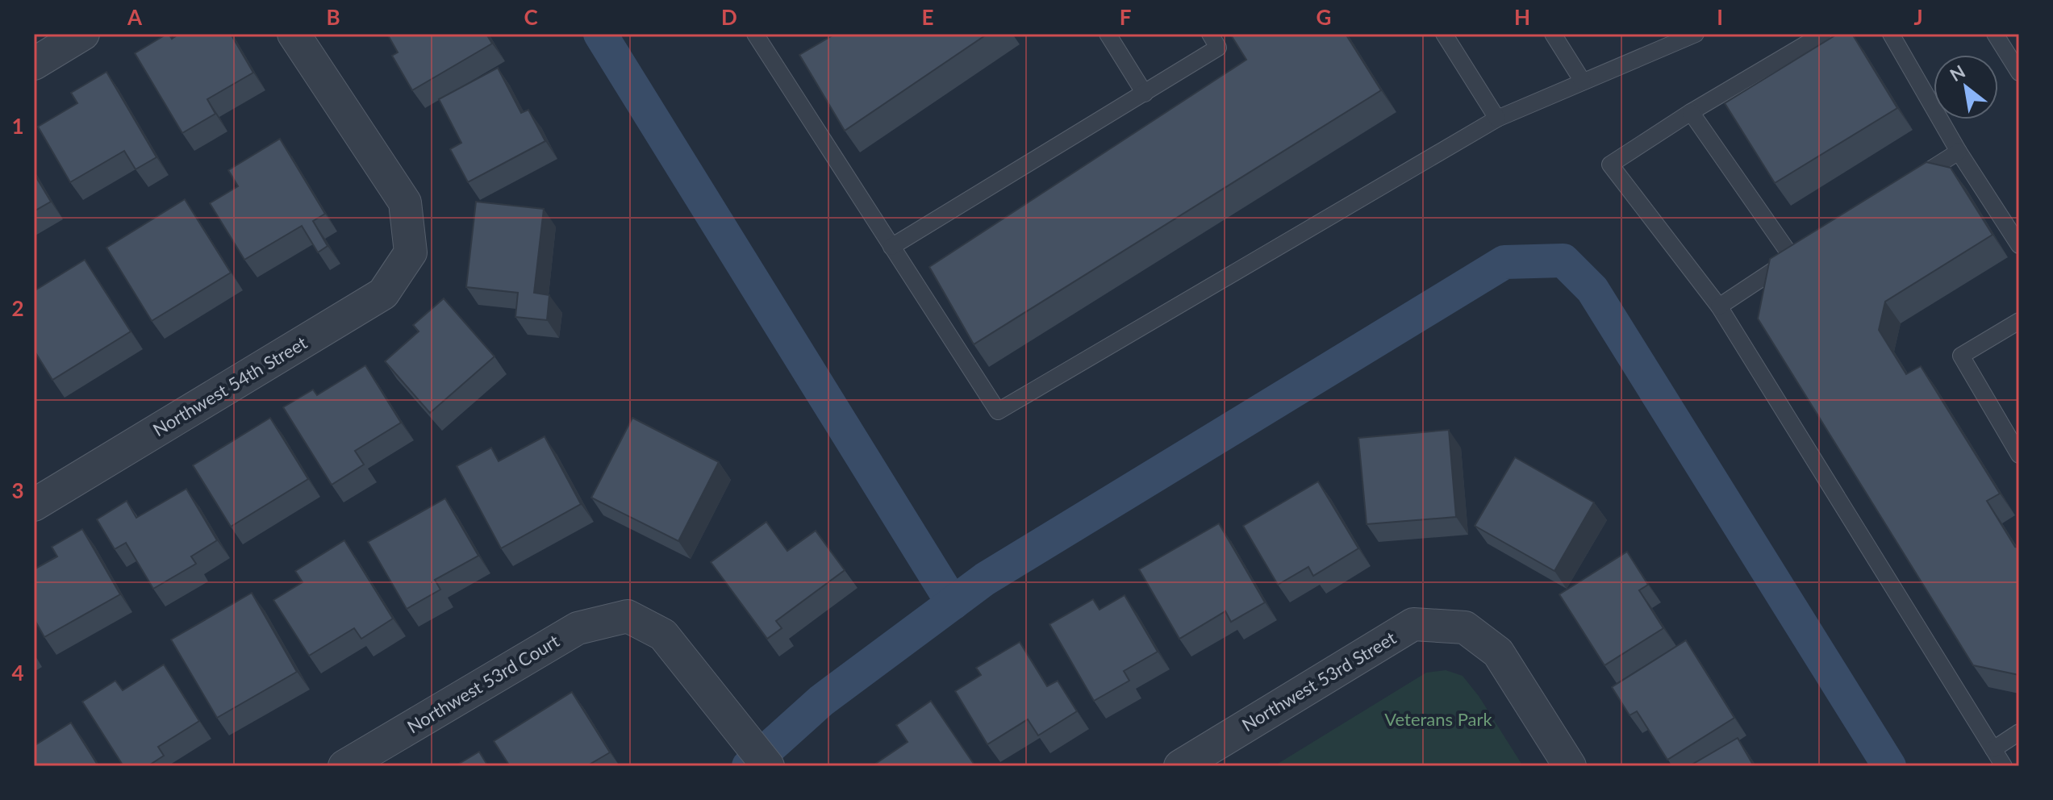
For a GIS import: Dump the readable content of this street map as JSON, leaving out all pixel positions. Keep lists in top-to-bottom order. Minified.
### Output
{"streets":{"street":["Northwest 54th Street","Northwest 53rd Street","Northwest 53rd Court"]},"parks":["Veterans Park"],"north":"top left","grid":{"columns":["A","B","C","D","E","F","G","H","I","J"],"rows":["1","2","3","4"]}}
